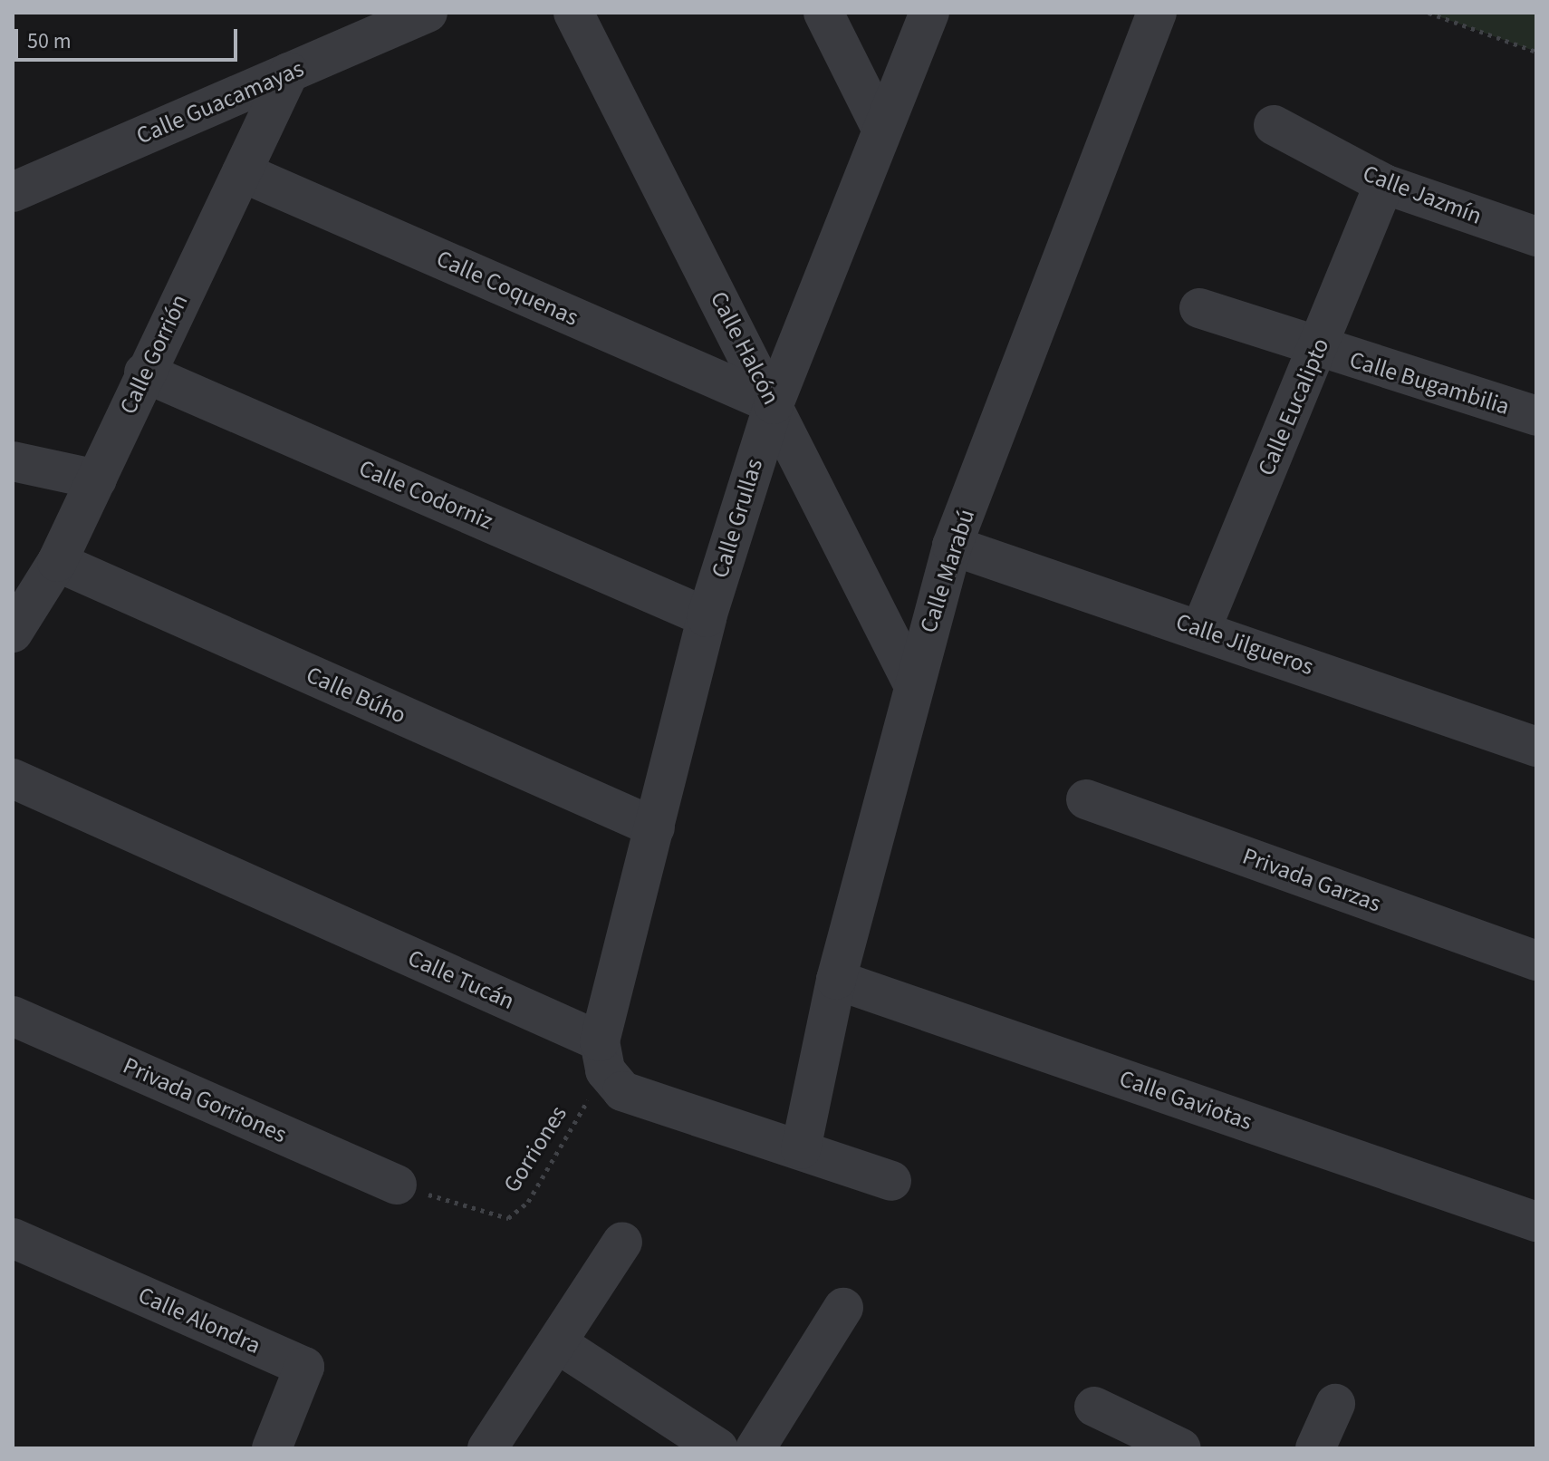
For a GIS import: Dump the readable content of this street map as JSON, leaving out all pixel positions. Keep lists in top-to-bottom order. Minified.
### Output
{"streets":{"street":["Calle Guacamayas","Calle Jazmín","Calle Coquenas","Calle Halcón","Calle Gorrión","Calle Bugambilia","Calle Eucalipto","Calle Codorniz","Calle Grullas","Calle Marabú","Calle Jilgueros","Calle Búho","Privada Garzas","Calle Tucán","Privada Gorriones","Calle Gaviotas","Calle Alondra"],"path":["Gorriones"]},"crossings":[["Calle Guacamayas","Calle Gorrión"],["Calle Jazmín","Calle Eucalipto"],["Calle Coquenas","Calle Halcón"],["Calle Coquenas","Calle Gorrión"],["Calle Coquenas","Calle Grullas"],["Calle Halcón","Calle Grullas"],["Calle Halcón","Calle Marabú"],["Calle Gorrión","Calle Codorniz"],["Calle Gorrión","Calle Búho"],["Calle Bugambilia","Calle Eucalipto"],["Calle Eucalipto","Calle Jilgueros"],["Calle Codorniz","Calle Grullas"],["Calle Grullas","Calle Búho"],["Calle Grullas","Calle Tucán"],["Calle Grullas","Gorriones"],["Calle Marabú","Calle Jilgueros"],["Calle Marabú","Calle Tucán"],["Calle Marabú","Calle Gaviotas"],["Calle Tucán","Gorriones"],["Privada Gorriones","Gorriones"]],"scale_bar":"50 m"}
